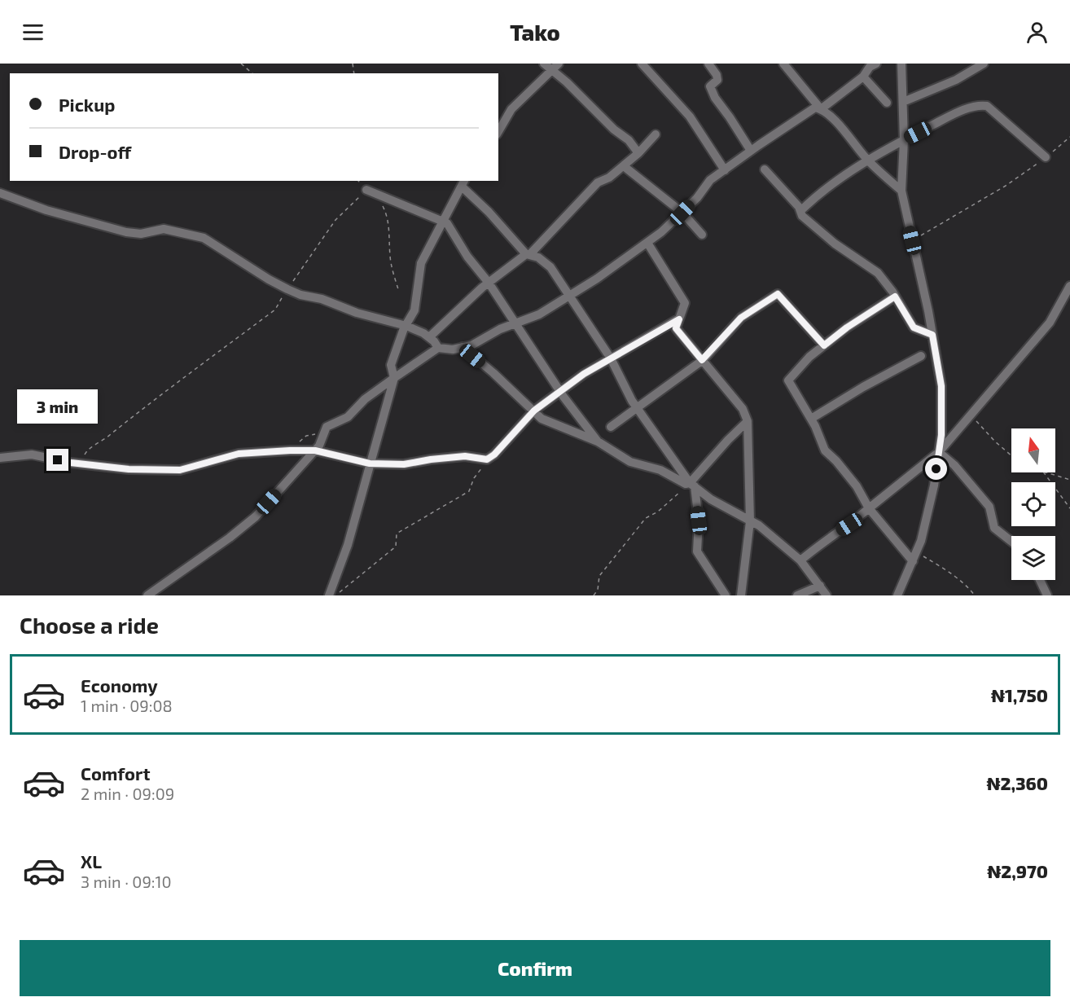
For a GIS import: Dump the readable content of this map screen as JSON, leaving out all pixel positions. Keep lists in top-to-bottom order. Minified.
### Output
{"north":"top","page":{"header":"Tako","banner":["Pickup","Drop-off"],"bubble":"3 min","heading":"Choose a ride","list":[{"name":"Economy","note":"1 min · 09:08","value":"₦1,750"},{"name":"Comfort","note":"2 min · 09:09","value":"₦2,360"},{"name":"XL","note":"3 min · 09:10","value":"₦2,970"}],"buttons":"Confirm"}}
